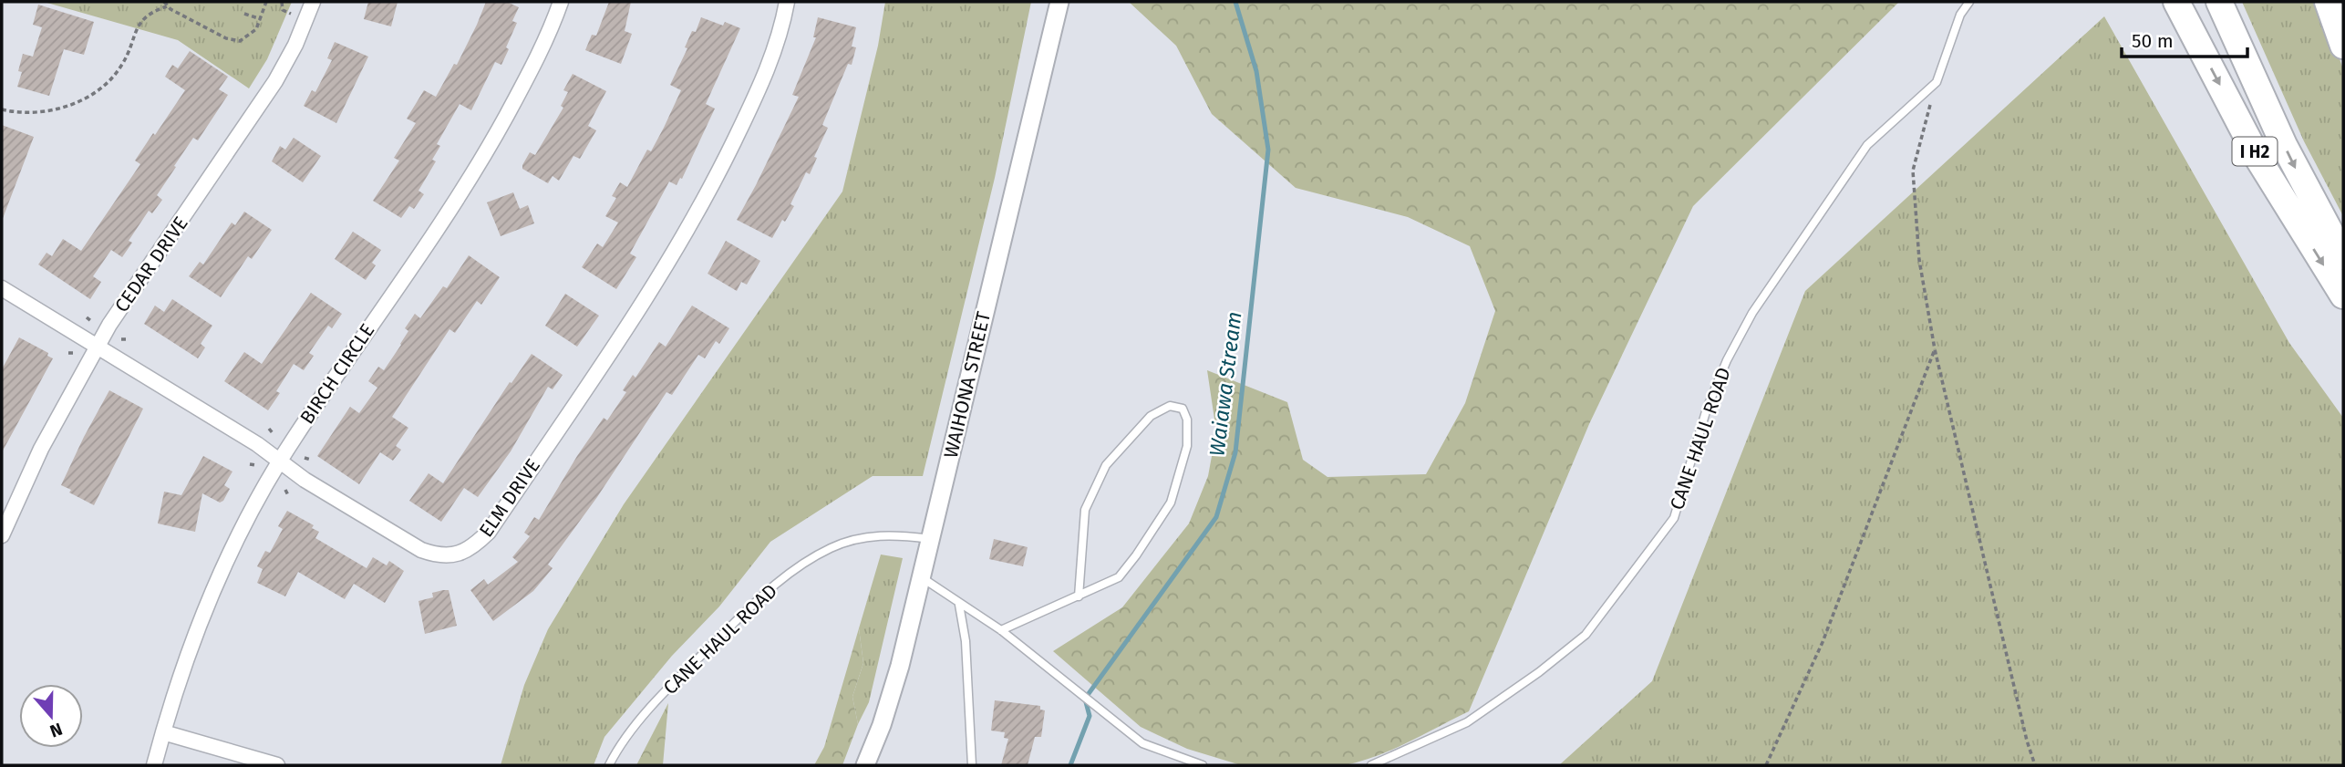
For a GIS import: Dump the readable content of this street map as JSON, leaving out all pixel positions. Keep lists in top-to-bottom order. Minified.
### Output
{"streets":{"highway":["I H2"],"street":["CEDAR DRIVE","BIRCH CIRCLE","WAIHONA STREET","ELM DRIVE"],"lane":["CANE HAUL ROAD"]},"crossings":[["CEDAR DRIVE","ELM DRIVE"],["BIRCH CIRCLE","ELM DRIVE"],["WAIHONA STREET","CANE HAUL ROAD"]],"water":["Waiawa Stream"],"scale_bar":"50 m","north":"bottom"}
